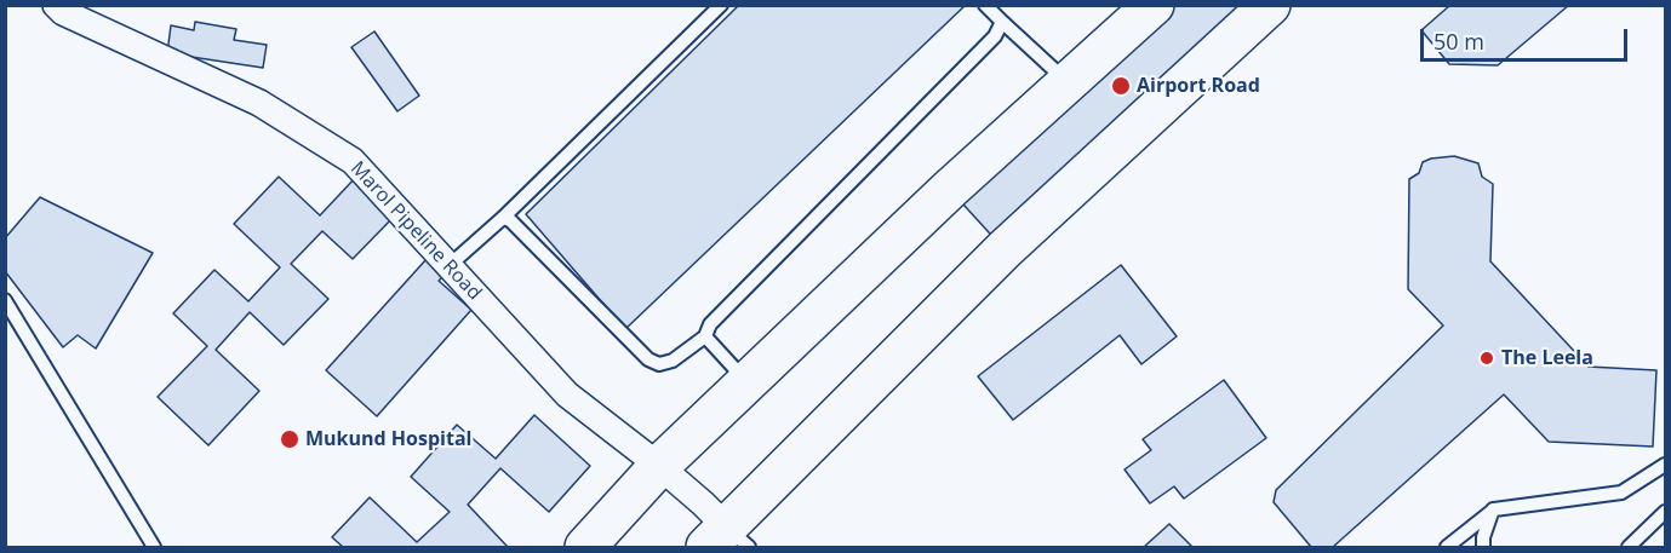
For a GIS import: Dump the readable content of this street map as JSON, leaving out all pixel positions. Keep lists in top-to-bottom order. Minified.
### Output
{"streets":{"street":["Marol Pipeline Road"]},"places":["Airport Road","The Leela","Mukund Hospital"],"scale_bar":"50 m"}
